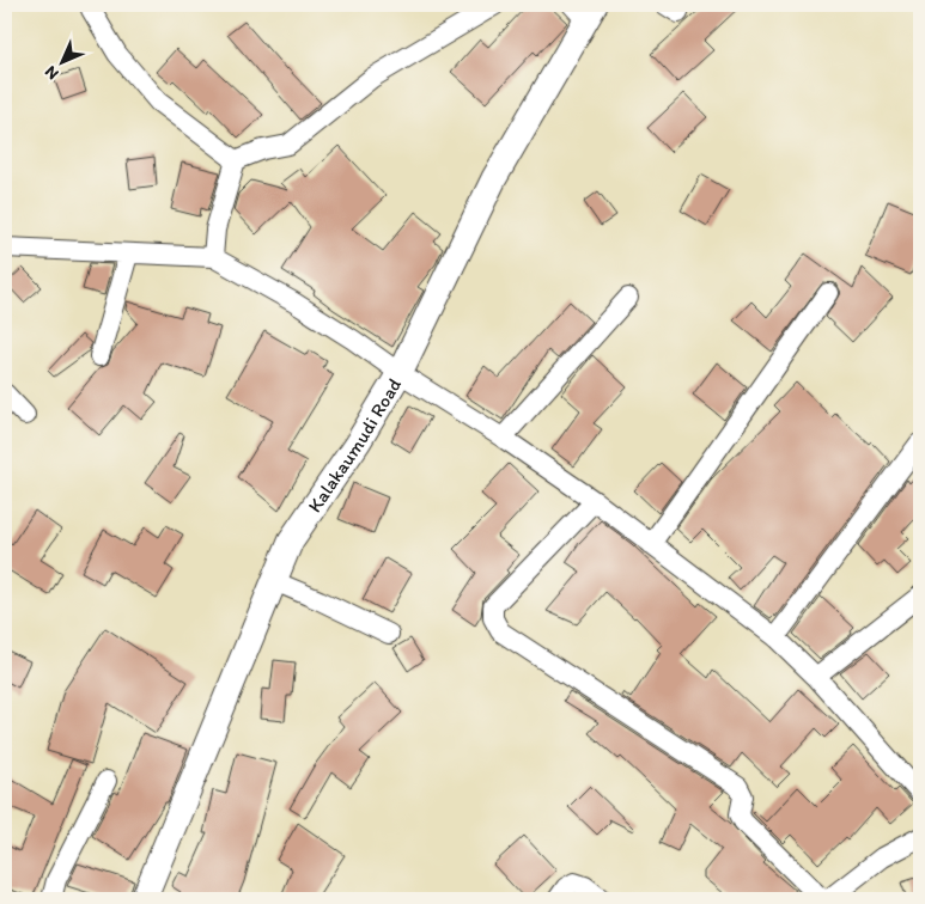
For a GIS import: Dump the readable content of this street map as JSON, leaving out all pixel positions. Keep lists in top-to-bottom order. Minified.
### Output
{"streets":{"street":["Kalakaumudi Road"]},"north":"bottom left"}
